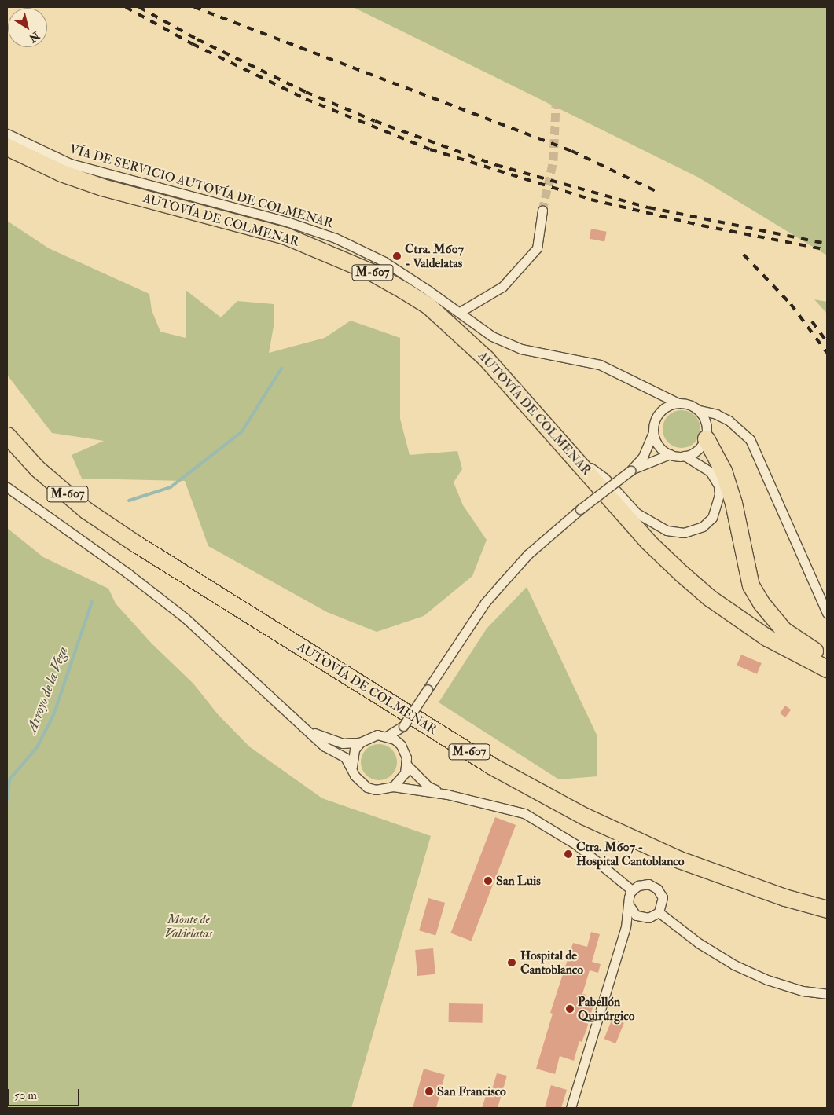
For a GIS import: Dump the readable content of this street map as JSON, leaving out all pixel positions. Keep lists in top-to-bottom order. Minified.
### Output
{"streets":{"highway":["AUTOVÍA DE COLMENAR","M-607"],"street":["VÍA DE SERVICIO AUTOVÍA DE COLMENAR"]},"water":["Arroyo de la Vega"],"parks":["Monte de Valdelatas"],"places":["Ctra. M607 - Valdelatas","Ctra. M607 - Hospital Cantoblanco","San Luis","Hospital de Cantoblanco","Pabellón Quirúrgico","San Francisco"],"scale_bar":"50 m","north":"bottom right"}
